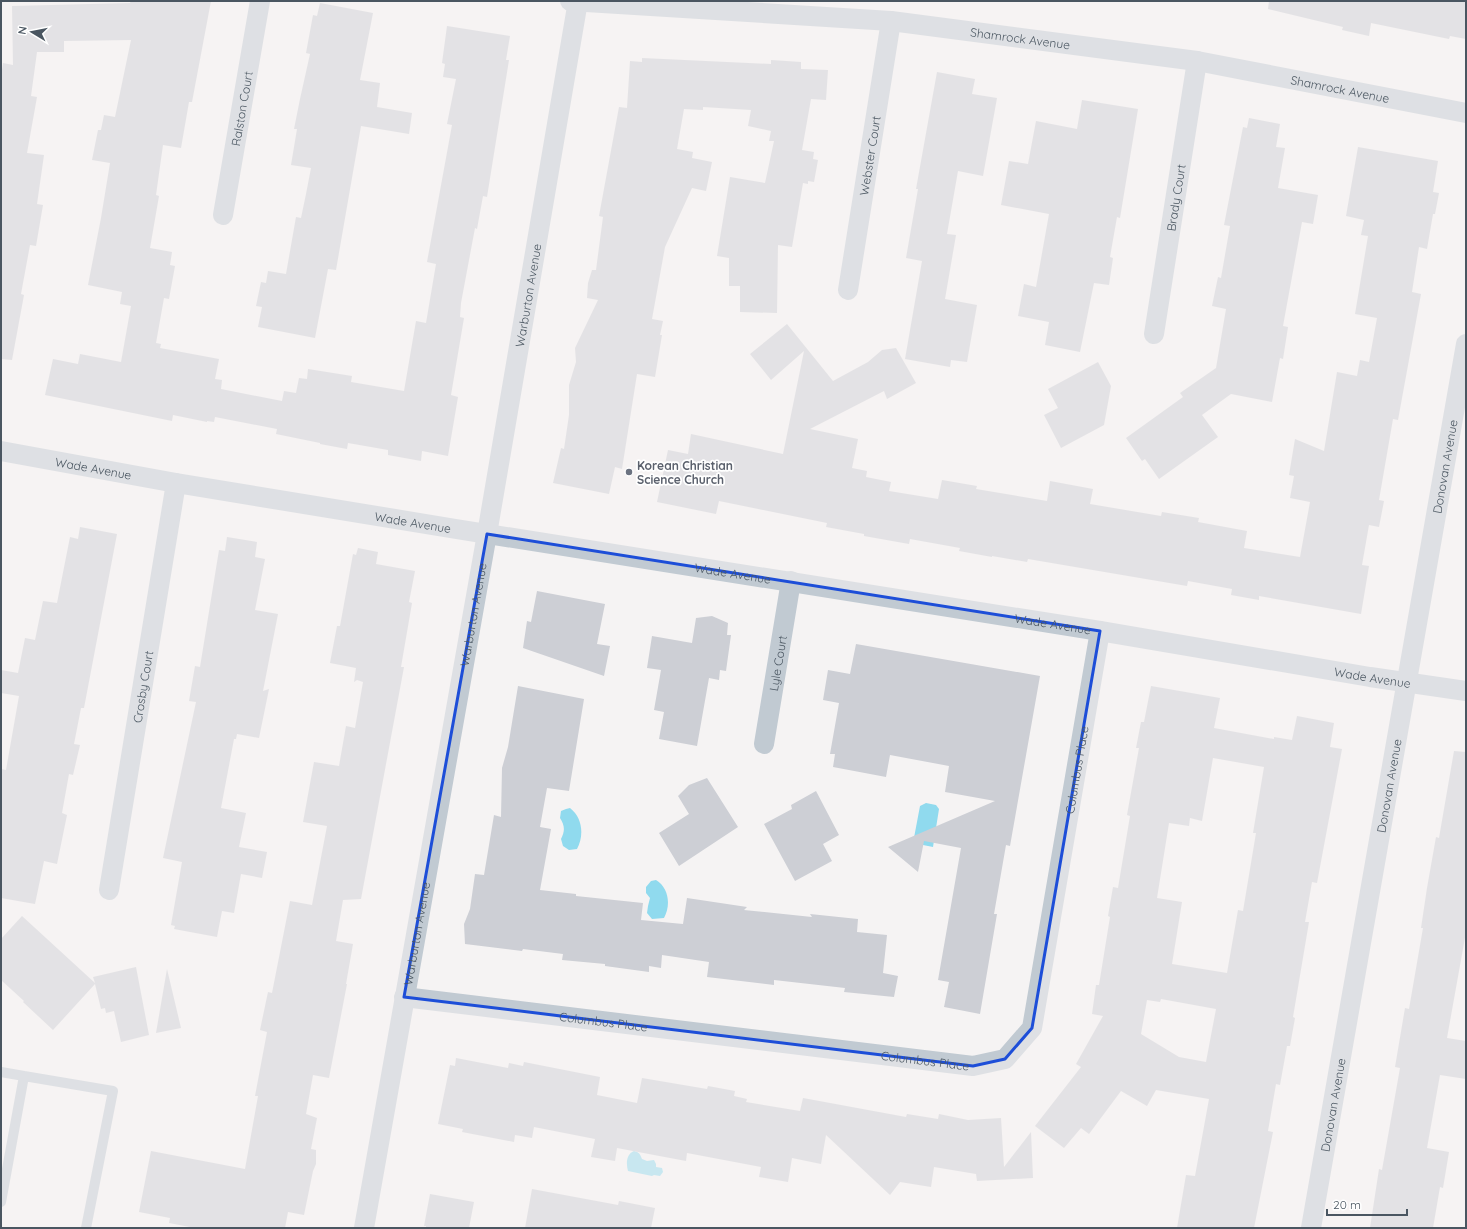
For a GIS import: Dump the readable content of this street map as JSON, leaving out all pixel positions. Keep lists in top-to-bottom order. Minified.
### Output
{"streets":{"street":["Shamrock Avenue","Ralston Court","Webster Court","Brady Court","Warburton Avenue","Donovan Avenue","Wade Avenue","Lyle Court","Crosby Court","Columbus Place"]},"crossings":[["Shamrock Avenue","Webster Court"],["Shamrock Avenue","Brady Court"],["Shamrock Avenue","Warburton Avenue"],["Warburton Avenue","Wade Avenue"],["Warburton Avenue","Columbus Place"],["Donovan Avenue","Wade Avenue"],["Wade Avenue","Lyle Court"],["Wade Avenue","Crosby Court"],["Wade Avenue","Columbus Place"]],"places":["Korean Christian Science Church"],"scale_bar":"20 m","north":"left"}
